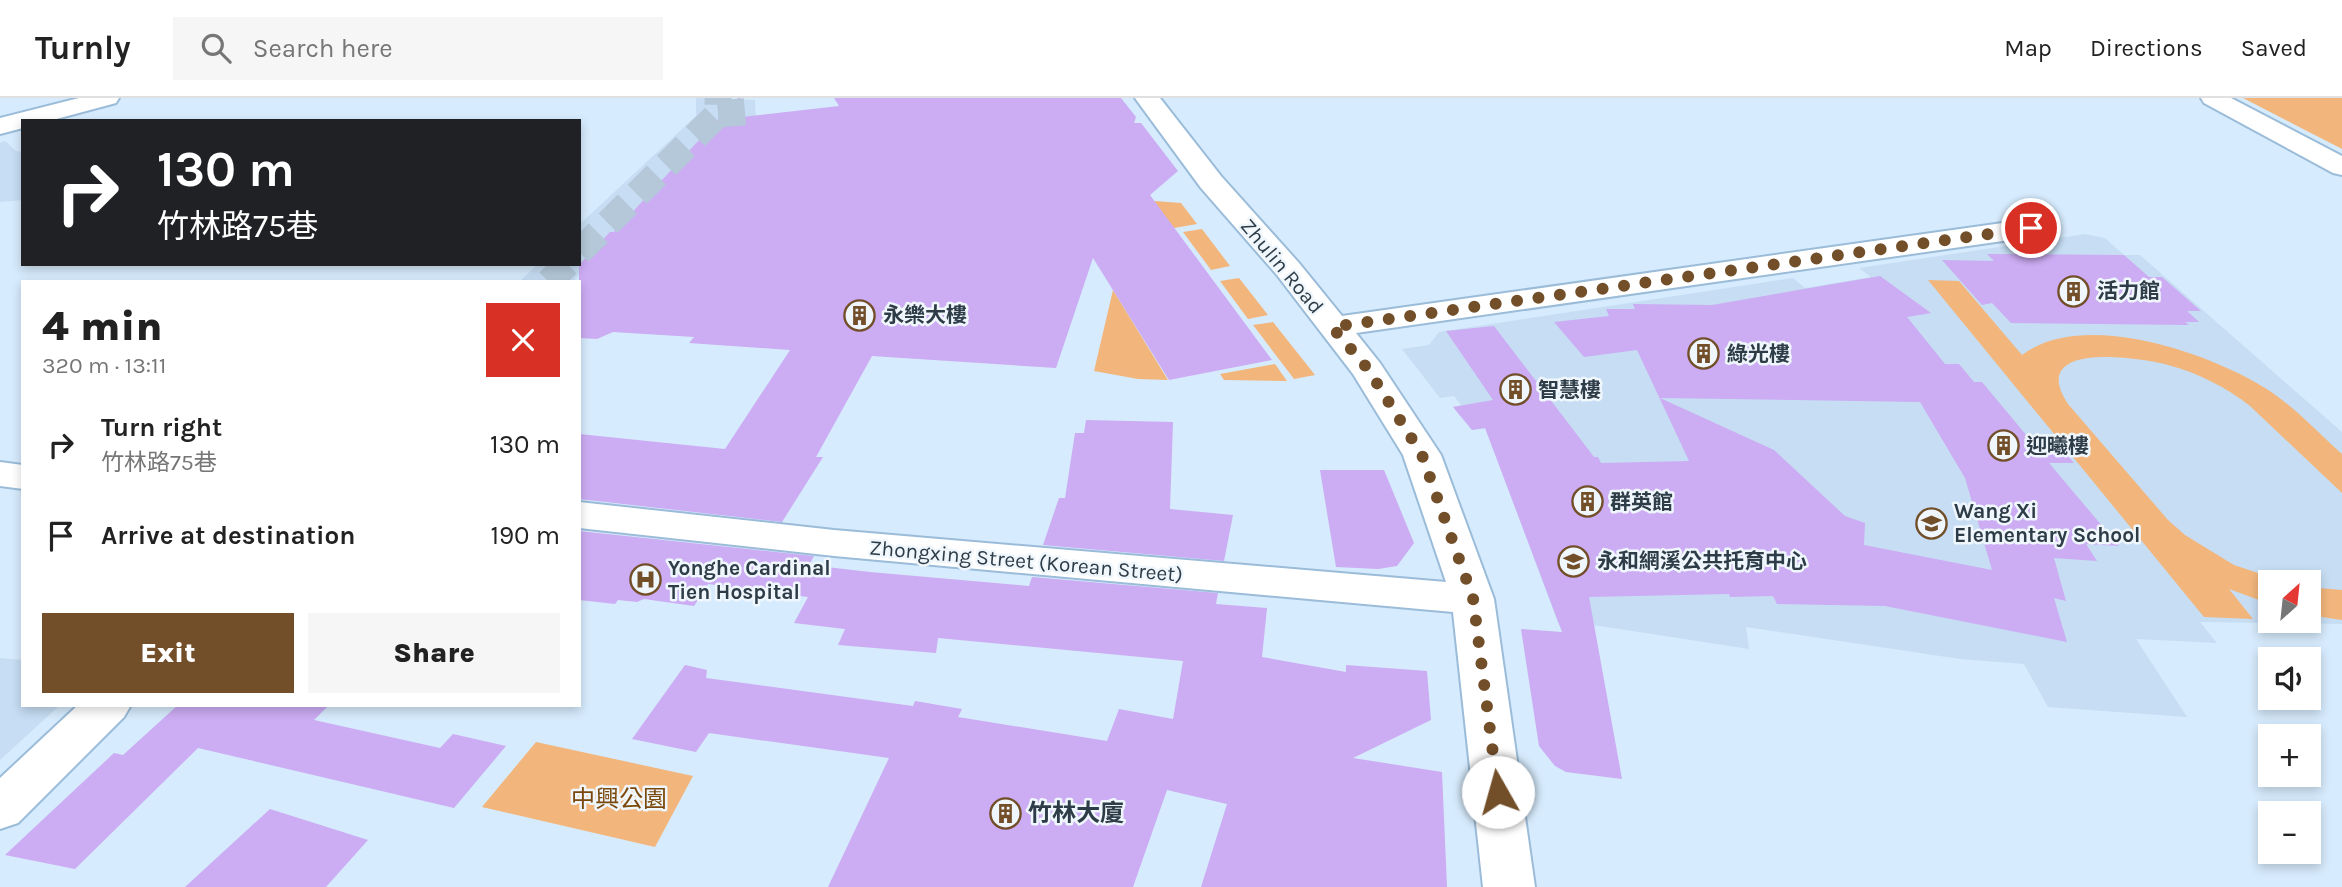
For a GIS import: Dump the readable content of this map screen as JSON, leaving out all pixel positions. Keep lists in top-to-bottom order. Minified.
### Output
{"streets":{"street":["Zhulin Road","Zhongxing Street (Korean Street)"]},"crossings":[["Zhulin Road","Zhongxing Street (Korean Street)"]],"parks":["中興公園"],"places":{"building":["活力館","永樂大樓","綠光樓","智慧樓","迎曦樓","群英館","竹林大廈"],"school or university":["Wang Xi Elementary School","永和網溪公共托育中心"],"hospital":["Yonghe Cardinal Tien Hospital"]},"north":"top right","page":{"header":"Turnly","search":"Search here","nav":["Map","Directions","Saved"],"turn":["130 m","竹林路75巷"],"heading":["4 min","320 m · 13:11"],"list":[{"name":"Turn right","note":"竹林路75巷","value":"130 m"},{"name":"Arrive at destination","value":"190 m"}],"map_buttons":["+","−"],"buttons":["Exit","Share"]}}
